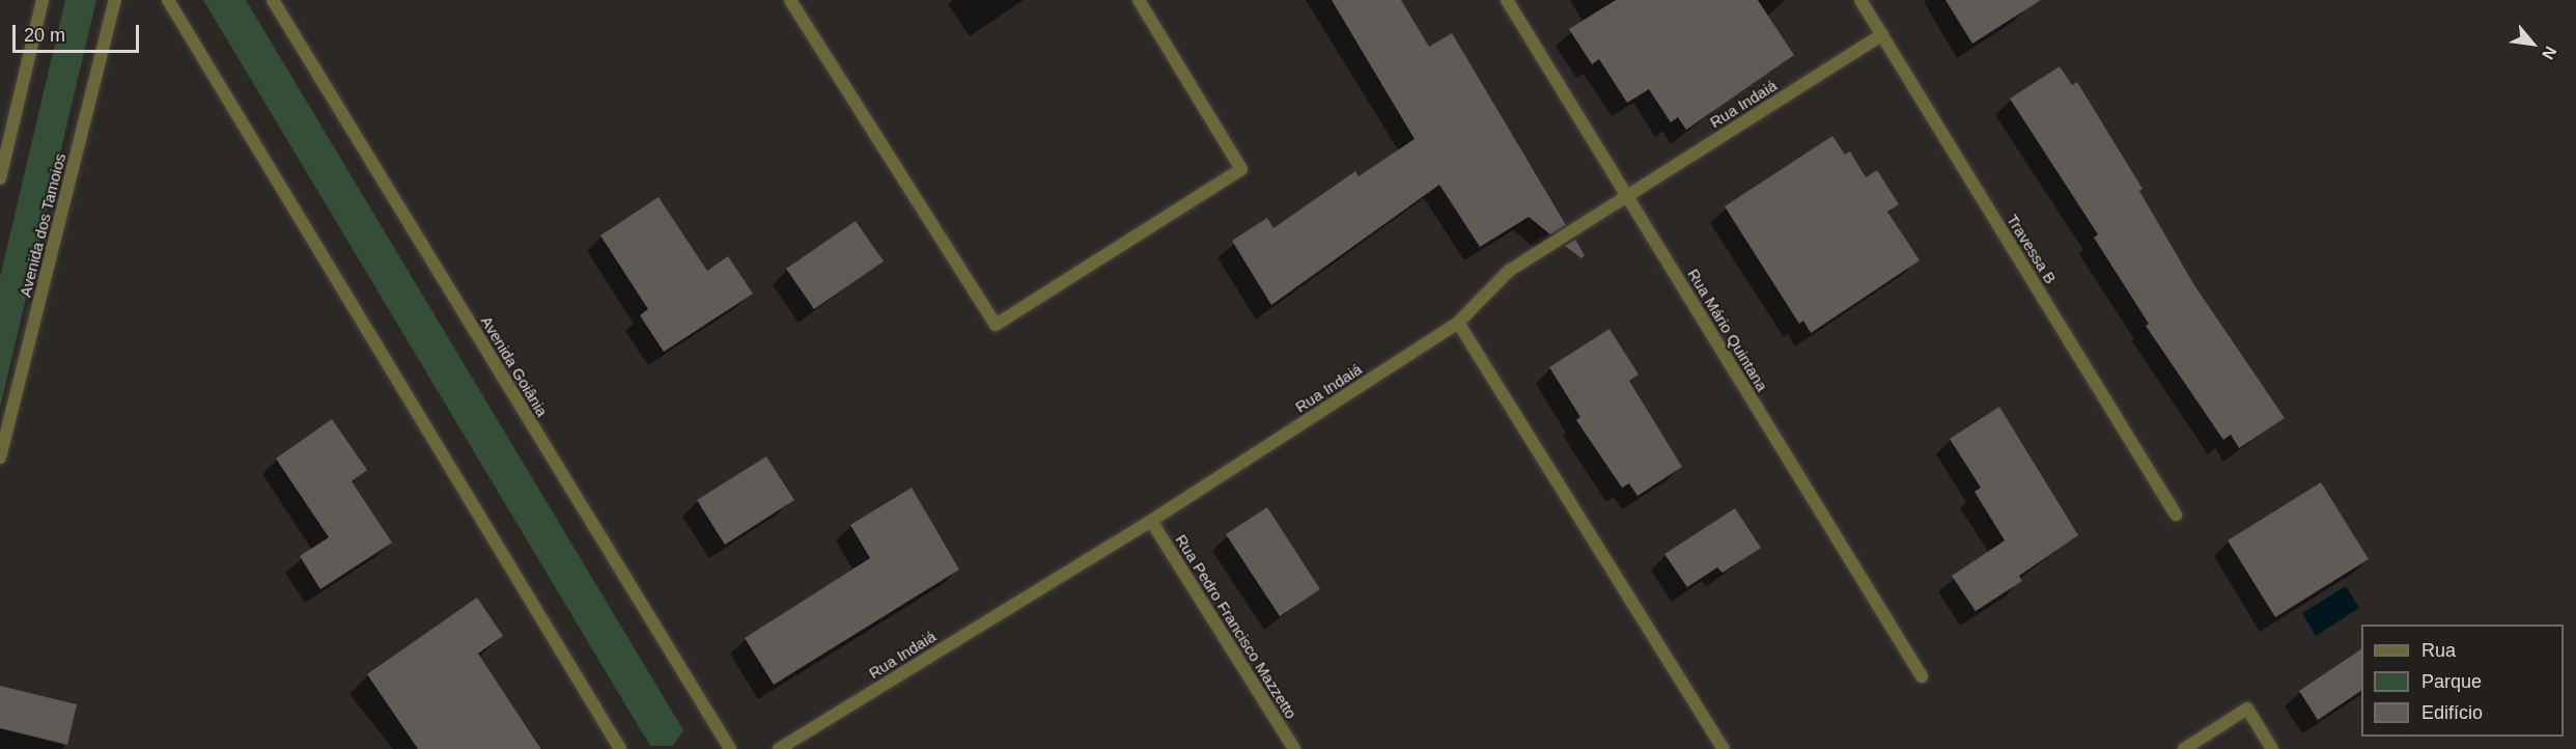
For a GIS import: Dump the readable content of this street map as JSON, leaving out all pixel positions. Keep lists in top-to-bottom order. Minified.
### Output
{"streets":{"street":["Rua Indaiá","Avenida dos Tamoios","Travessa B","Rua Mário Quintana","Avenida Goiânia","Rua Pedro Francisco Mazzetto"]},"crossings":[["Rua Indaiá","Travessa B"],["Rua Indaiá","Rua Mário Quintana"],["Rua Indaiá","Rua Pedro Francisco Mazzetto"]],"legend":["Rua","Parque","Edifício"],"scale_bar":"20 m","north":"bottom right"}
